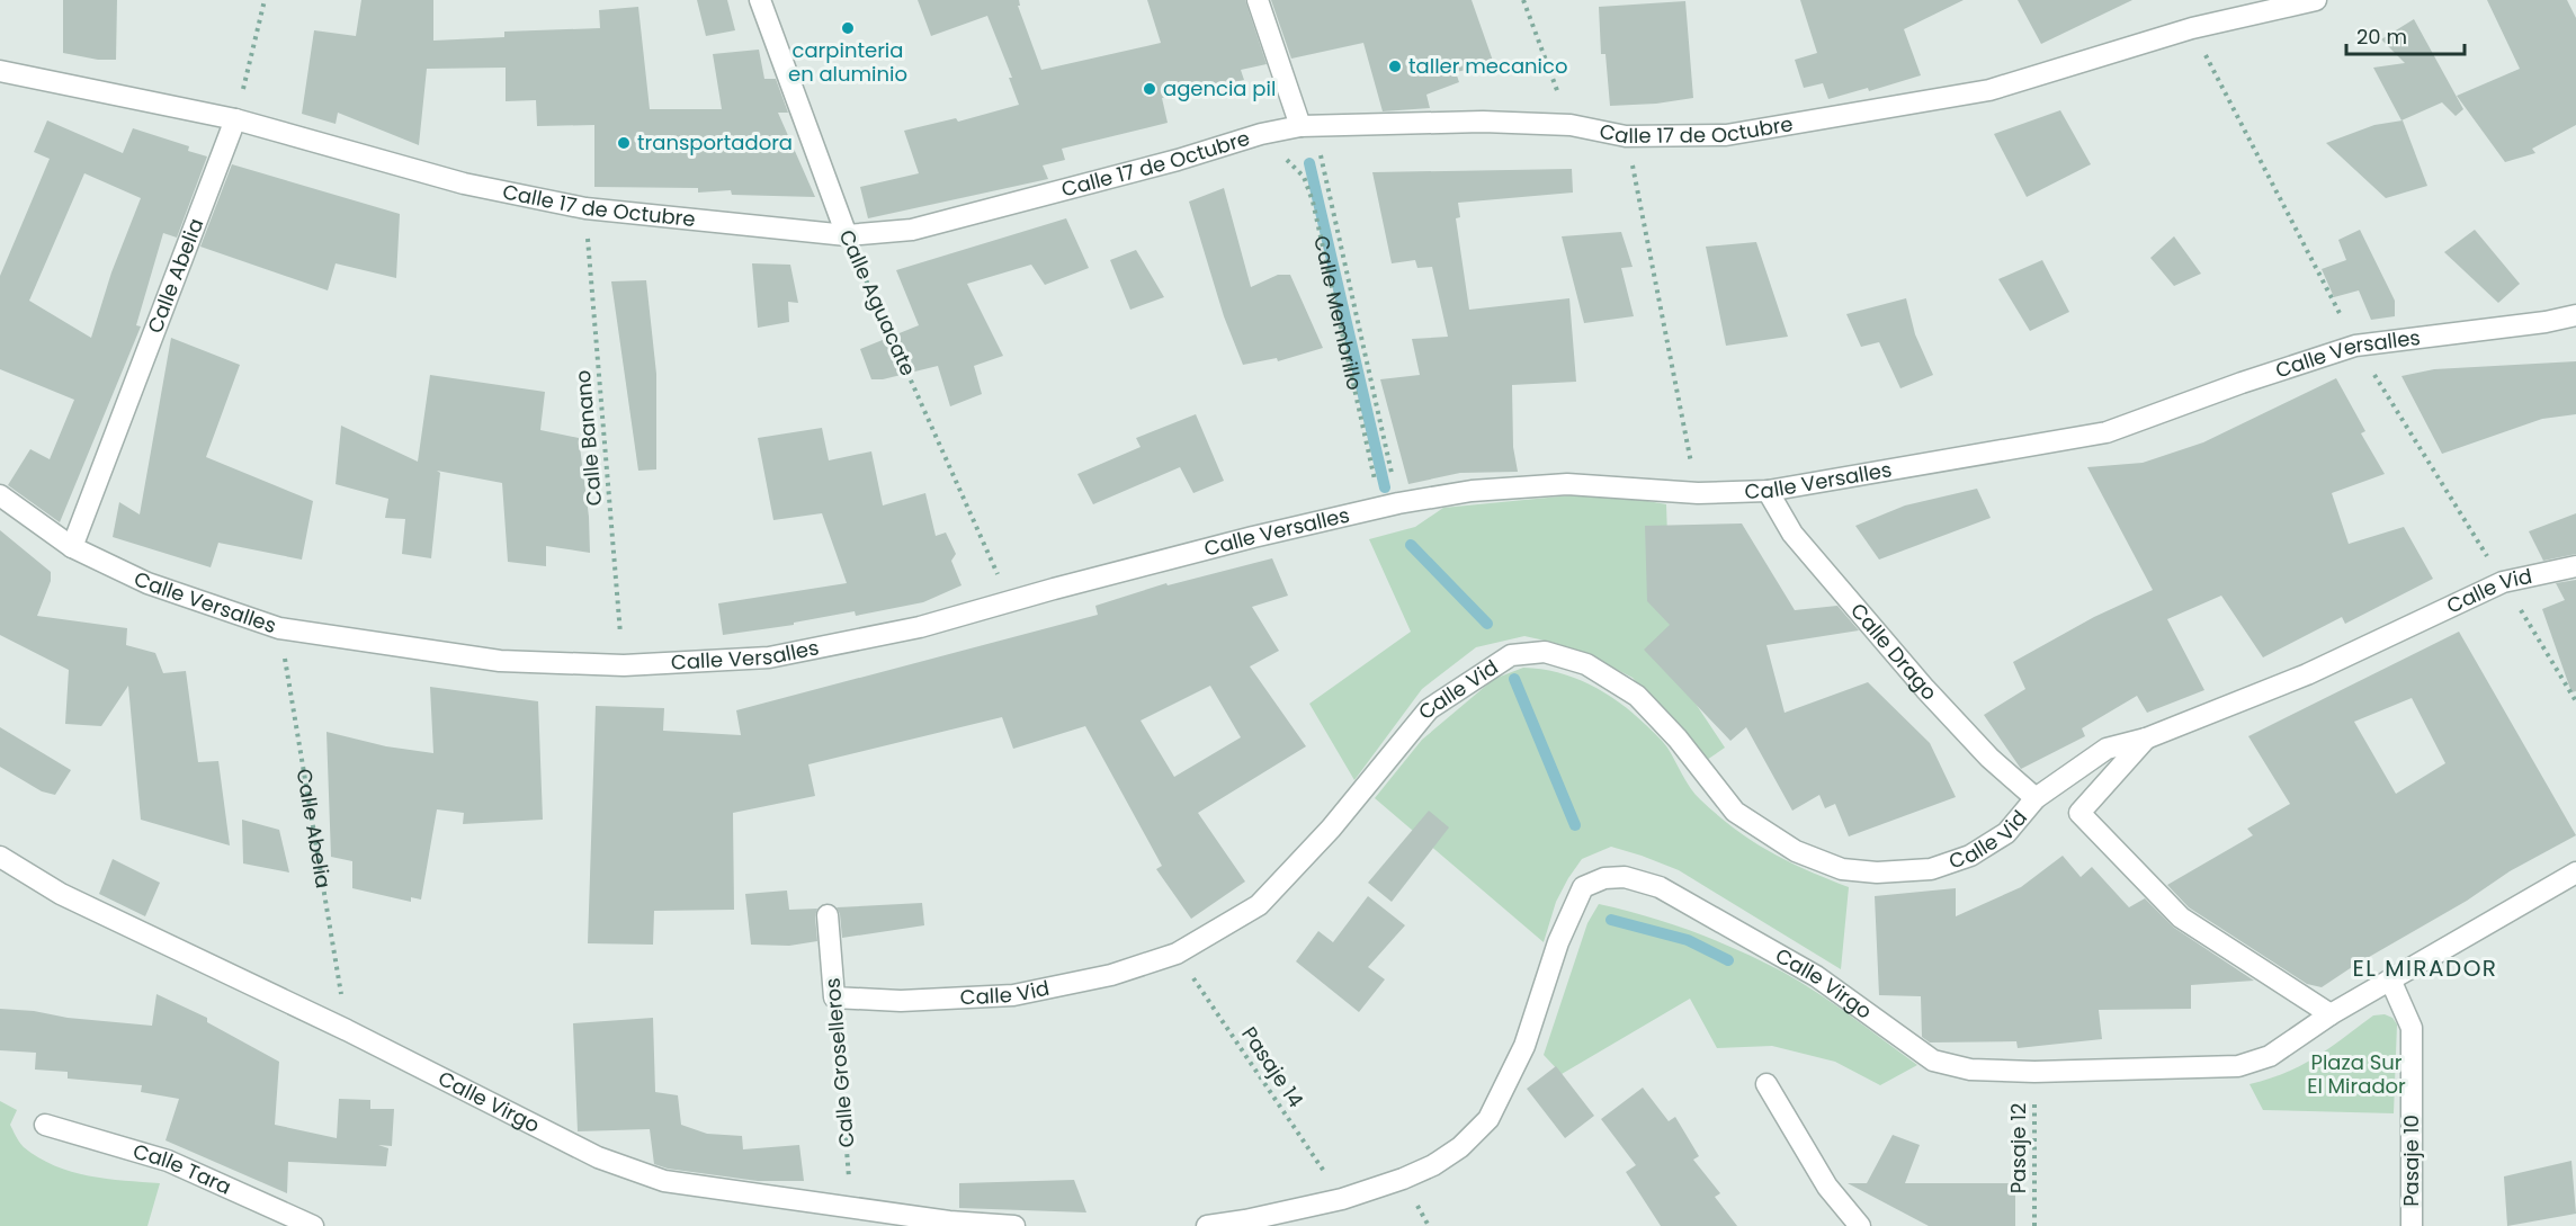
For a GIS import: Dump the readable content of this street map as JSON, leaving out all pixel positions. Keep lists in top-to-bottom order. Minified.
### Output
{"streets":{"street":["Calle 17 de Octubre","Calle Abelia","Calle Aguacate","Calle Versalles","Calle Vid","Calle Drago","Calle Virgo","Calle Groselleros","Pasaje 10","Calle Tara"],"path":["Calle Membrillo","Calle Banano","Pasaje 14","Pasaje 12"]},"crossings":[["Calle 17 de Octubre","Calle Abelia"],["Calle 17 de Octubre","Calle Aguacate"],["Calle 17 de Octubre","Calle Membrillo"],["Calle 17 de Octubre","Calle Banano"],["Calle Abelia","Calle Versalles"],["Calle Abelia","Calle Virgo"],["Calle Aguacate","Calle Versalles"],["Calle Membrillo","Calle Versalles"],["Calle Versalles","Calle Banano"],["Calle Versalles","Calle Drago"],["Calle Vid","Calle Drago"],["Calle Vid","Calle Virgo"],["Calle Vid","Calle Groselleros"],["Calle Vid","Pasaje 14"],["Calle Virgo","Calle Groselleros"],["Calle Virgo","Pasaje 14"],["Calle Virgo","Pasaje 12"],["Calle Virgo","Pasaje 10"]],"districts":["EL MIRADOR"],"parks":["Plaza Sur El Mirador"],"places":["carpinteria en aluminio","taller mecanico","agencia pil","transportadora"],"scale_bar":"20 m"}
